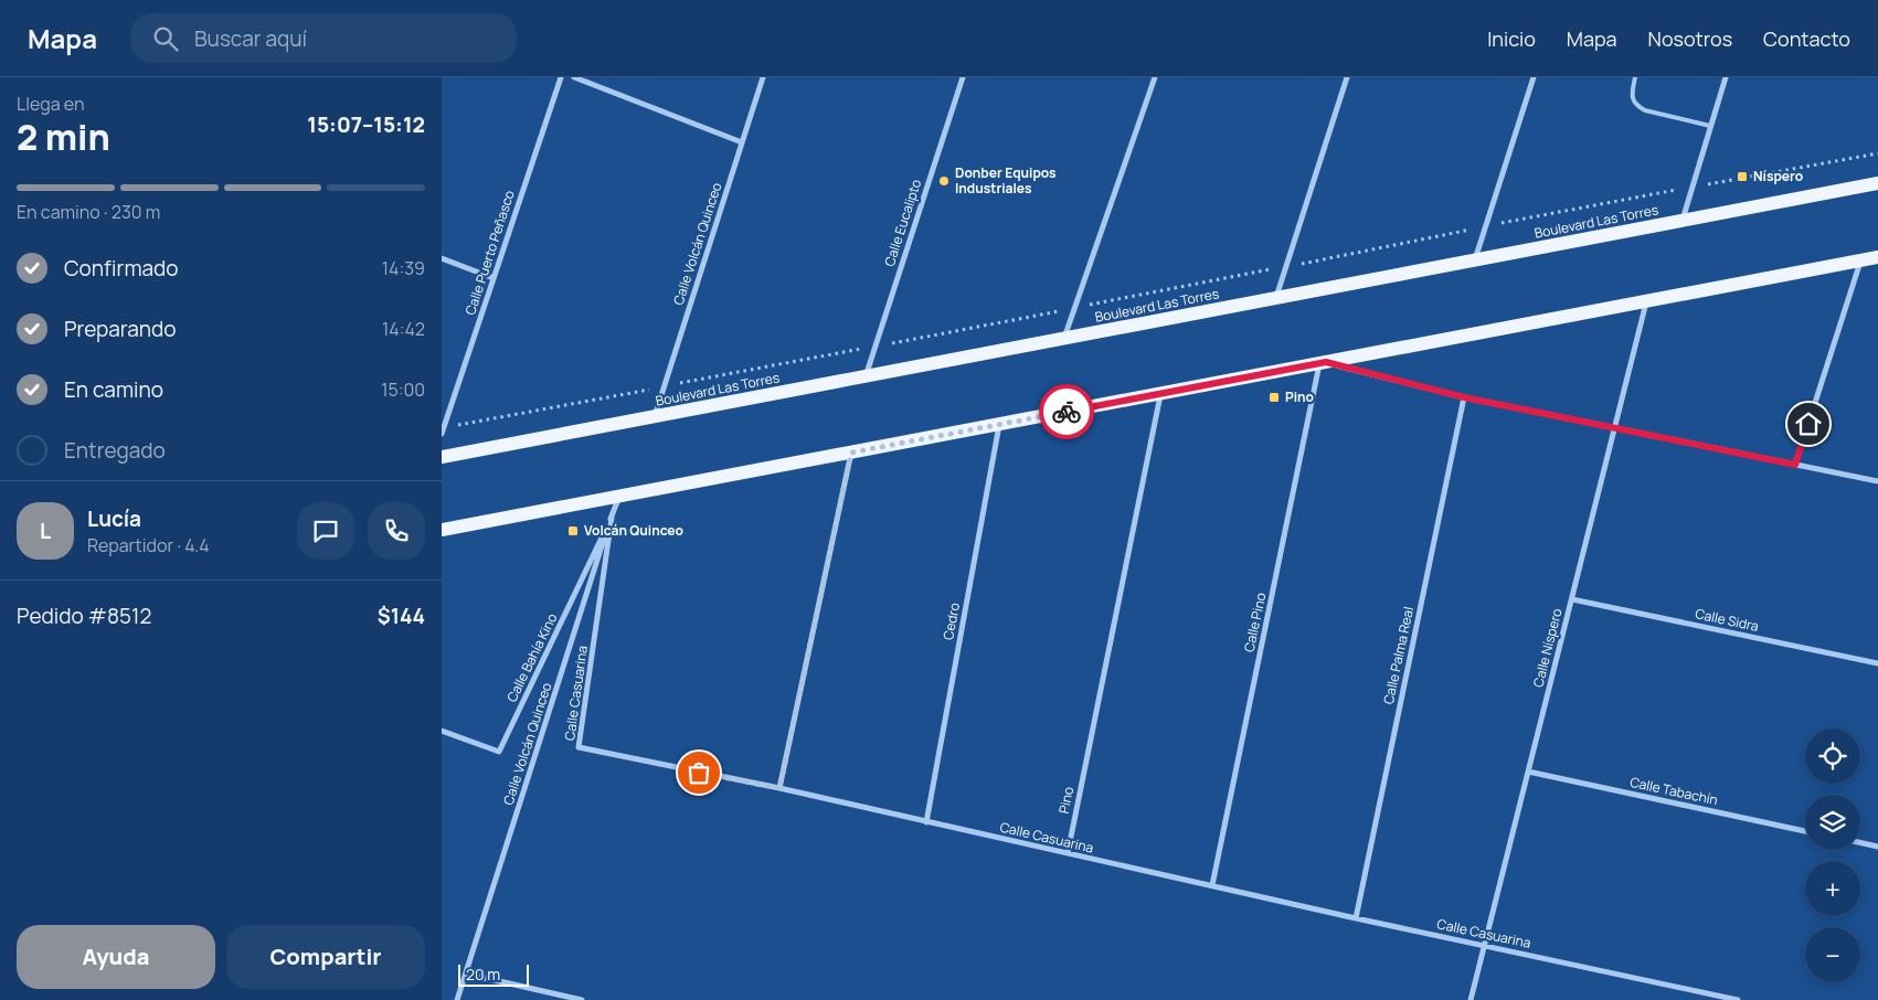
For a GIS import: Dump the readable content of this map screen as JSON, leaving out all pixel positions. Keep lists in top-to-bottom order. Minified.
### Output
{"streets":{"main road":["Boulevard Las Torres"],"street":["Calle Eucalipto","Calle Volcán Quinceo","Calle Puerto Peñasco","Calle Sidra","Cedro","Calle Pino","Calle Níspero","Calle Palma Real","Calle Bahía Kino","Calle Casuarina","Calle Tabachín","Pino"]},"crossings":[["Boulevard Las Torres","Calle Eucalipto"],["Boulevard Las Torres","Calle Volcán Quinceo"],["Calle Volcán Quinceo","Calle Bahía Kino"],["Calle Volcán Quinceo","Calle Casuarina"],["Calle Sidra","Calle Níspero"],["Cedro","Calle Casuarina"],["Calle Pino","Calle Casuarina"],["Calle Níspero","Calle Casuarina"],["Calle Níspero","Calle Tabachín"],["Calle Palma Real","Calle Casuarina"],["Calle Bahía Kino","Calle Casuarina"],["Calle Casuarina","Pino"]],"places":{"transit":["Níspero","Pino","Volcán Quinceo"],"other":["Donber Equipos Industriales"]},"scale_bar":"20 m","page":{"header":"Mapa","search":"Buscar aquí","nav":["Inicio","Mapa","Nosotros","Contacto"],"heading":["2 min","Llega en","15:07–15:12"],"panel":["Lucía","Repartidor · 4.4","Pedido #8512","$144"],"bar":"En camino · 230 m","list":[["Confirmado","14:39"],["Preparando","14:42"],["En camino","15:00"],"Entregado"],"round":"L","map_buttons":["+","−"],"buttons":["Ayuda","Compartir"],"scale":"20 m"}}
